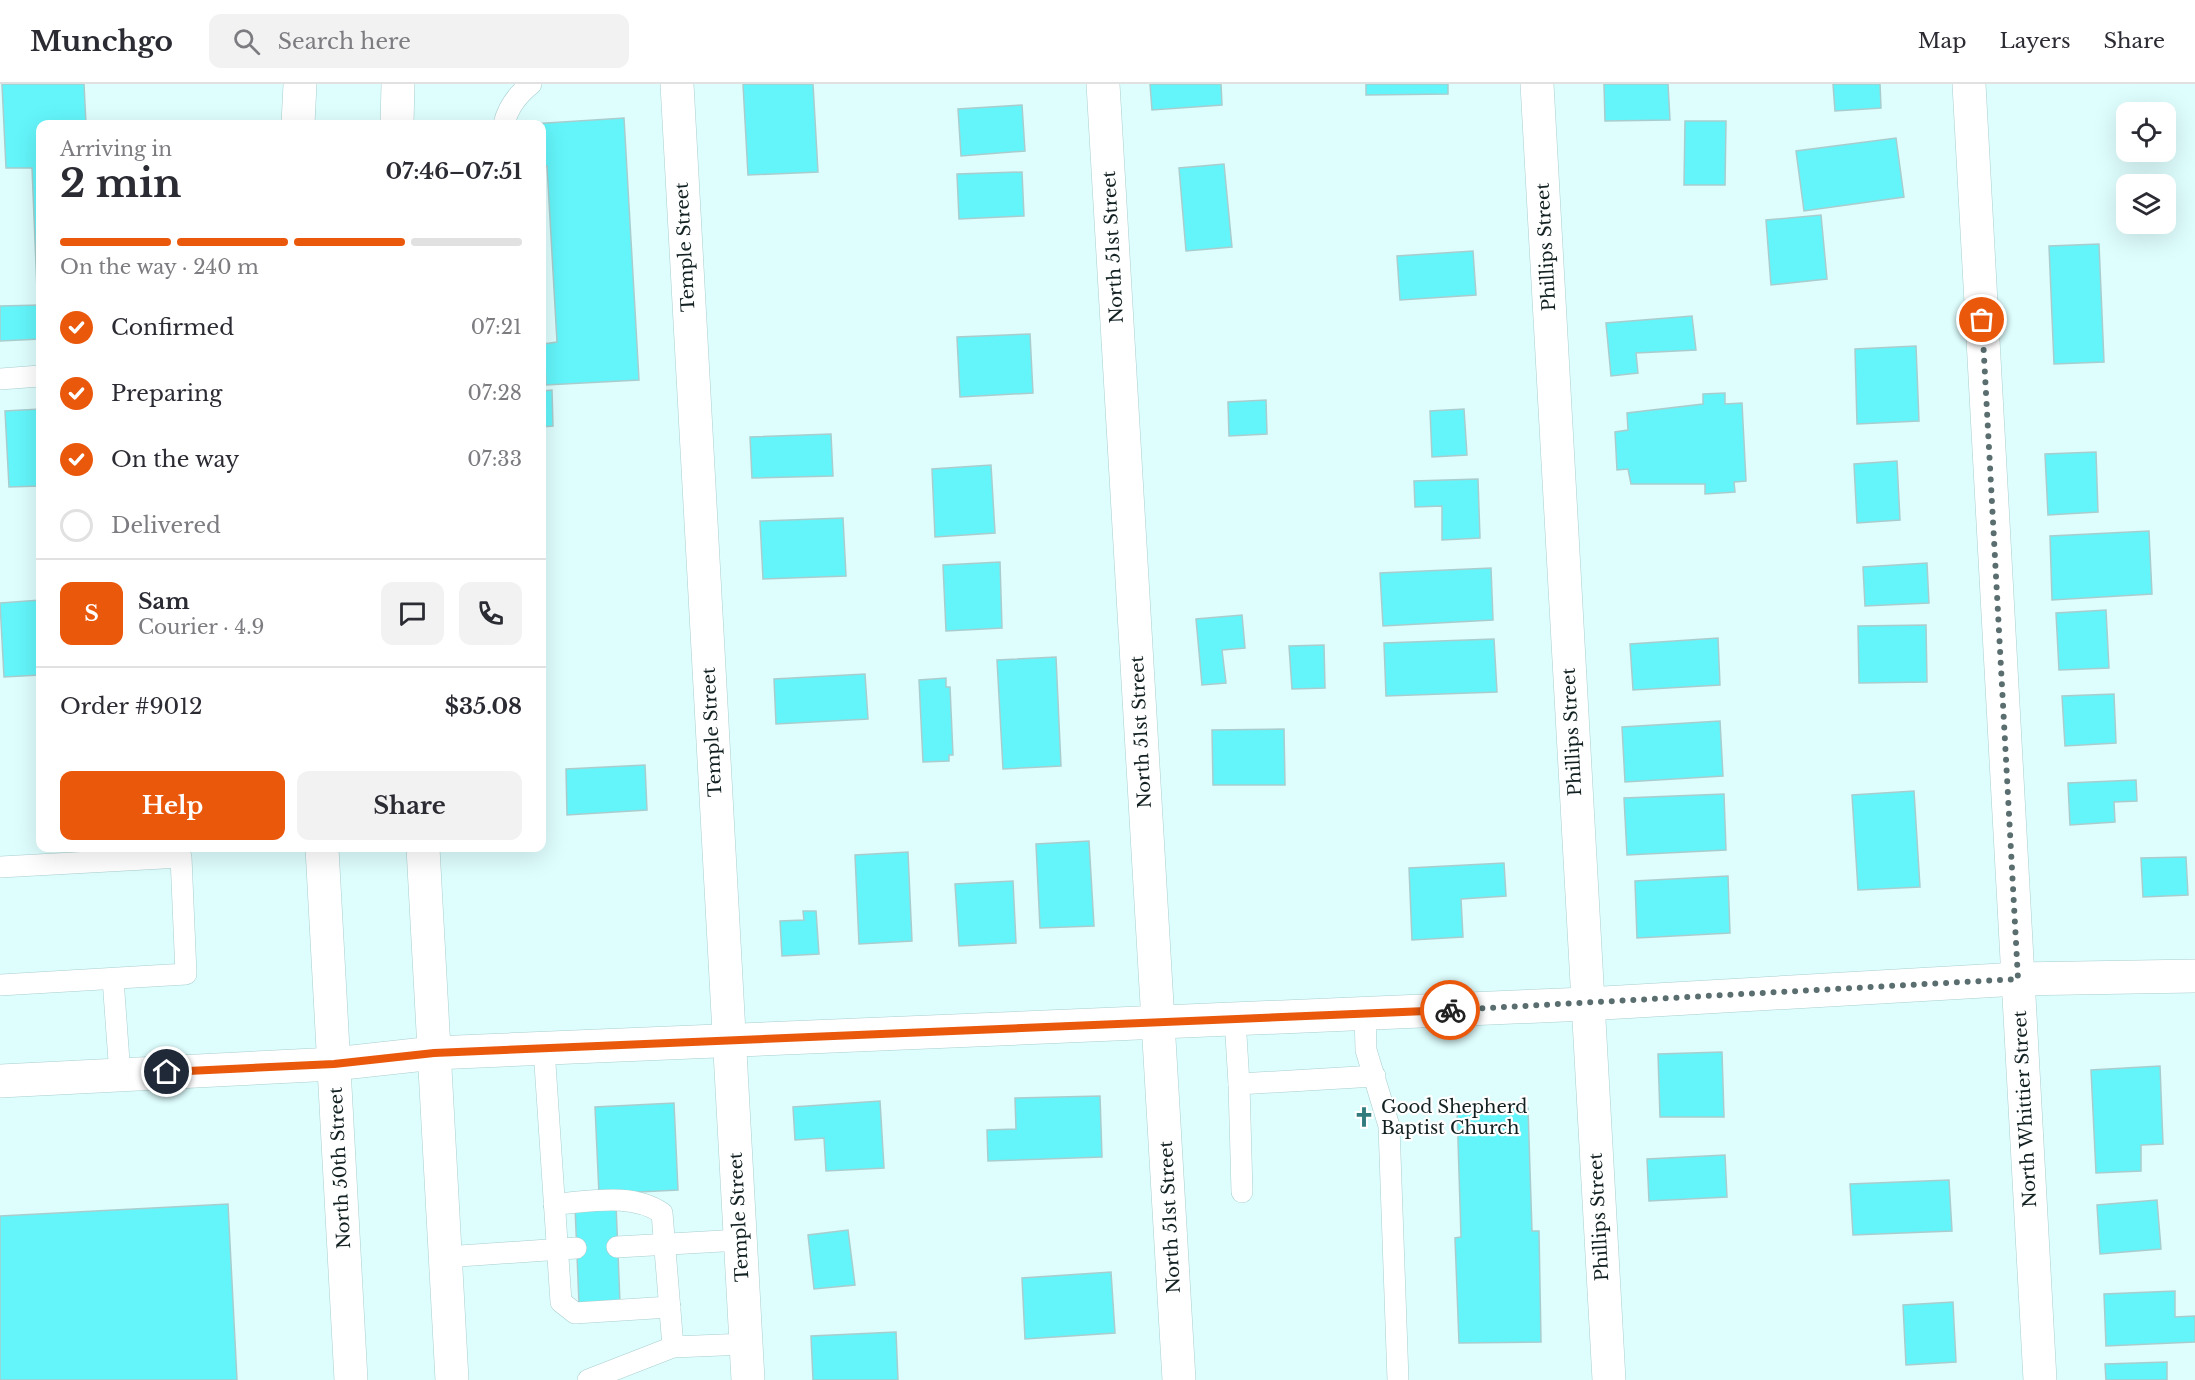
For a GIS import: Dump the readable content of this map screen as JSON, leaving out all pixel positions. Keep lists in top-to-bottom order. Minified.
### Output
{"streets":{"street":["Temple Street","North 51st Street","Phillips Street","North Whittier Street","North 50th Street"]},"places":{"church":["Good Shepherd Baptist Church"]},"page":{"header":"Munchgo","search":"Search here","nav":["Map","Layers","Share"],"heading":["2 min","Arriving in","07:46–07:51"],"panel":["Sam","Courier · 4.9","Order #9012","$35.08"],"bar":"On the way · 240 m","list":[["Confirmed","07:21"],["Preparing","07:28"],["On the way","07:33"],"Delivered"],"round":"S","buttons":["Help","Share"]}}
